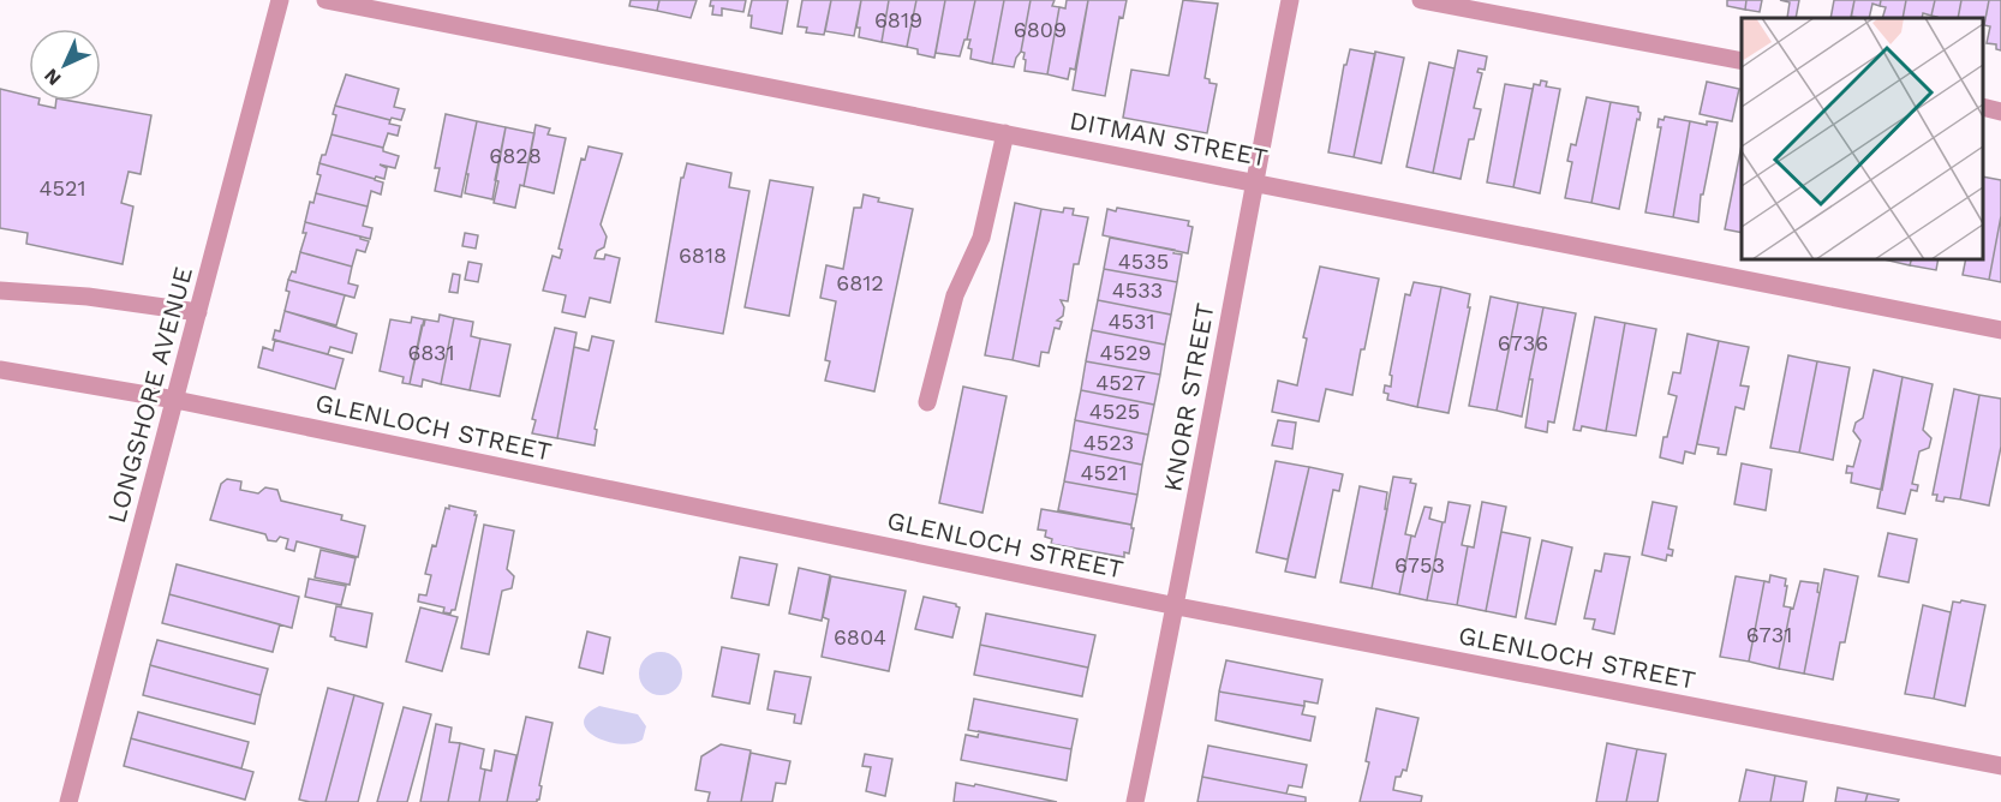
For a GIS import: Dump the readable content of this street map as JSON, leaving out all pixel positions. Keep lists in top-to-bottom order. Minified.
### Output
{"streets":{"street":["DITMAN STREET","LONGSHORE AVENUE","KNORR STREET","GLENLOCH STREET"]},"crossings":[["DITMAN STREET","KNORR STREET"],["LONGSHORE AVENUE","GLENLOCH STREET"],["KNORR STREET","GLENLOCH STREET"]],"house_numbers":["6819","6809","6828","4521","6818","4535","6812","4533","4531","6736","6831","4529","4527","4525","4523","4521","6753","6731","6804"],"north":"bottom left"}
